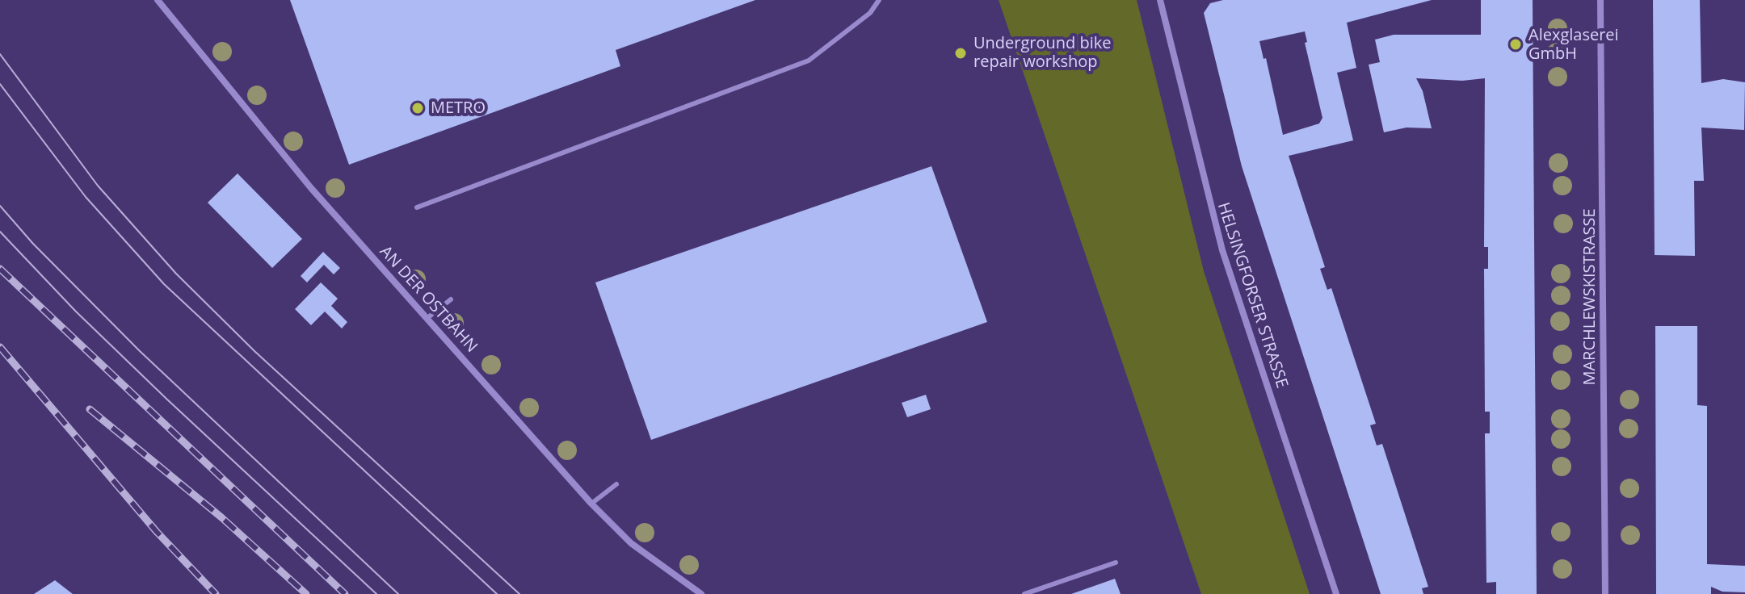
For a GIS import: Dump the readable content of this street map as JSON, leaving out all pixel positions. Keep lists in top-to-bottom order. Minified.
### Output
{"streets":{"street":["HELSINGFORSER STRASSE","MARCHLEWSKISTRASSE","AN DER OSTBAHN"]},"places":["Alexglaserei GmbH","Underground bike repair workshop","METRO"]}
